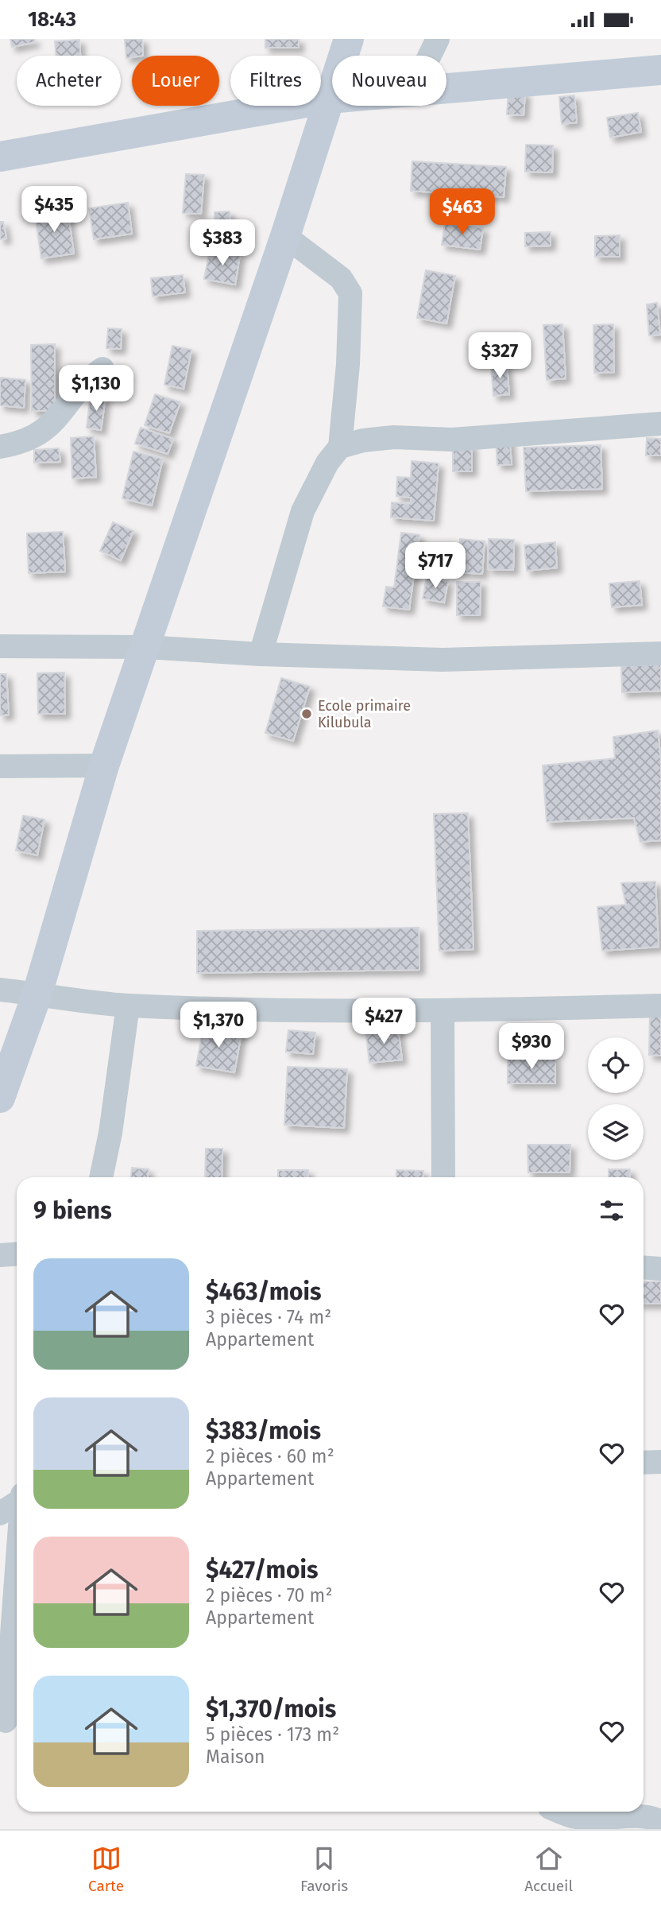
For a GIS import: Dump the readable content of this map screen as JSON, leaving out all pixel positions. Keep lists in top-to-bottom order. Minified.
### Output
{"places":["Ecole primaire Kilubula"],"page":{"status":"18:43","chip":["Acheter","Louer","Filtres","Nouveau"],"price":["$435","$463","$383","$327","$1,130","$717","$427","$1,370","$930"],"heading":"9 biens","list":[{"name":"$463/mois","note":"3 pièces · 74 m² · Appartement"},{"name":"$383/mois","note":"2 pièces · 60 m² · Appartement"},{"name":"$427/mois","note":"2 pièces · 70 m² · Appartement"},{"name":"$1,370/mois","note":"5 pièces · 173 m² · Maison"}],"tabs":["Carte","Favoris","Accueil"]}}
